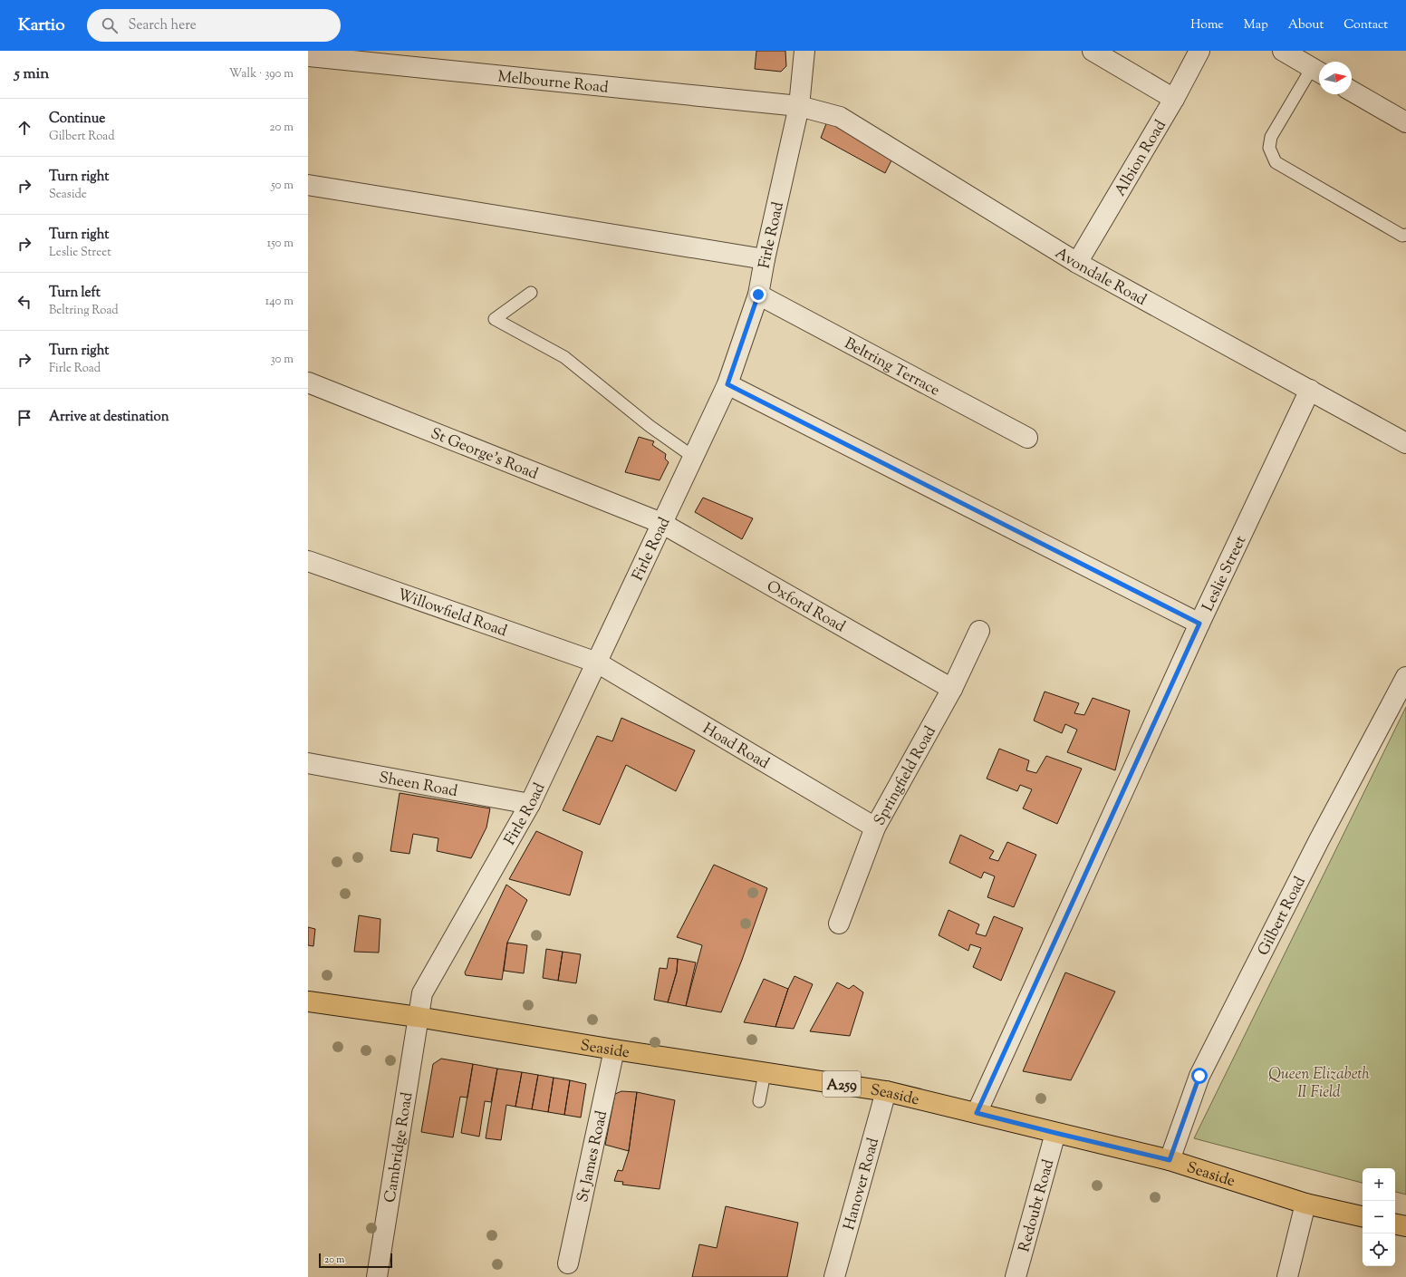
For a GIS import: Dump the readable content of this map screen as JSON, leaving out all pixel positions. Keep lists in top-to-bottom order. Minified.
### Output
{"streets":{"main road":["Seaside","A259"],"street":["Melbourne Road","Albion Road","Firle Road","Avondale Road","Beltring Terrace","St George's Road","Leslie Street","Oxford Road","Willowfield Road","Hoad Road","Springfield Road","Sheen Road","Gilbert Road","Cambridge Road","St James Road","Hanover Road","Redoubt Road"]},"crossings":[["Melbourne Road","Firle Road"],["Melbourne Road","Avondale Road"],["Albion Road","Avondale Road"],["Firle Road","Avondale Road"],["Firle Road","Beltring Terrace"],["Firle Road","St George's Road"],["Firle Road","Oxford Road"],["Firle Road","Willowfield Road"],["Firle Road","Hoad Road"],["Firle Road","Sheen Road"],["Firle Road","Seaside"],["Firle Road","Cambridge Road"],["Avondale Road","Leslie Street"],["St George's Road","Oxford Road"],["Leslie Street","Seaside"],["Oxford Road","Springfield Road"],["Willowfield Road","Hoad Road"],["Hoad Road","Springfield Road"],["Gilbert Road","Seaside"],["Seaside","Cambridge Road"],["Seaside","St James Road"],["Seaside","Hanover Road"],["Seaside","Redoubt Road"]],"parks":["Queen Elizabeth II Field"],"scale_bar":"20 m","north":"right","page":{"header":"Kartio","search":"Search here","nav":["Home","Map","About","Contact"],"heading":["5 min","Walk · 390 m"],"list":[["Continue","Gilbert Road","20 m"],["Turn right","Seaside","50 m"],["Turn right","Leslie Street","150 m"],["Turn left","Beltring Road","140 m"],["Turn right","Firle Road","30 m"],"Arrive at destination"],"map_buttons":["+","−"],"scale":"20 m"}}
